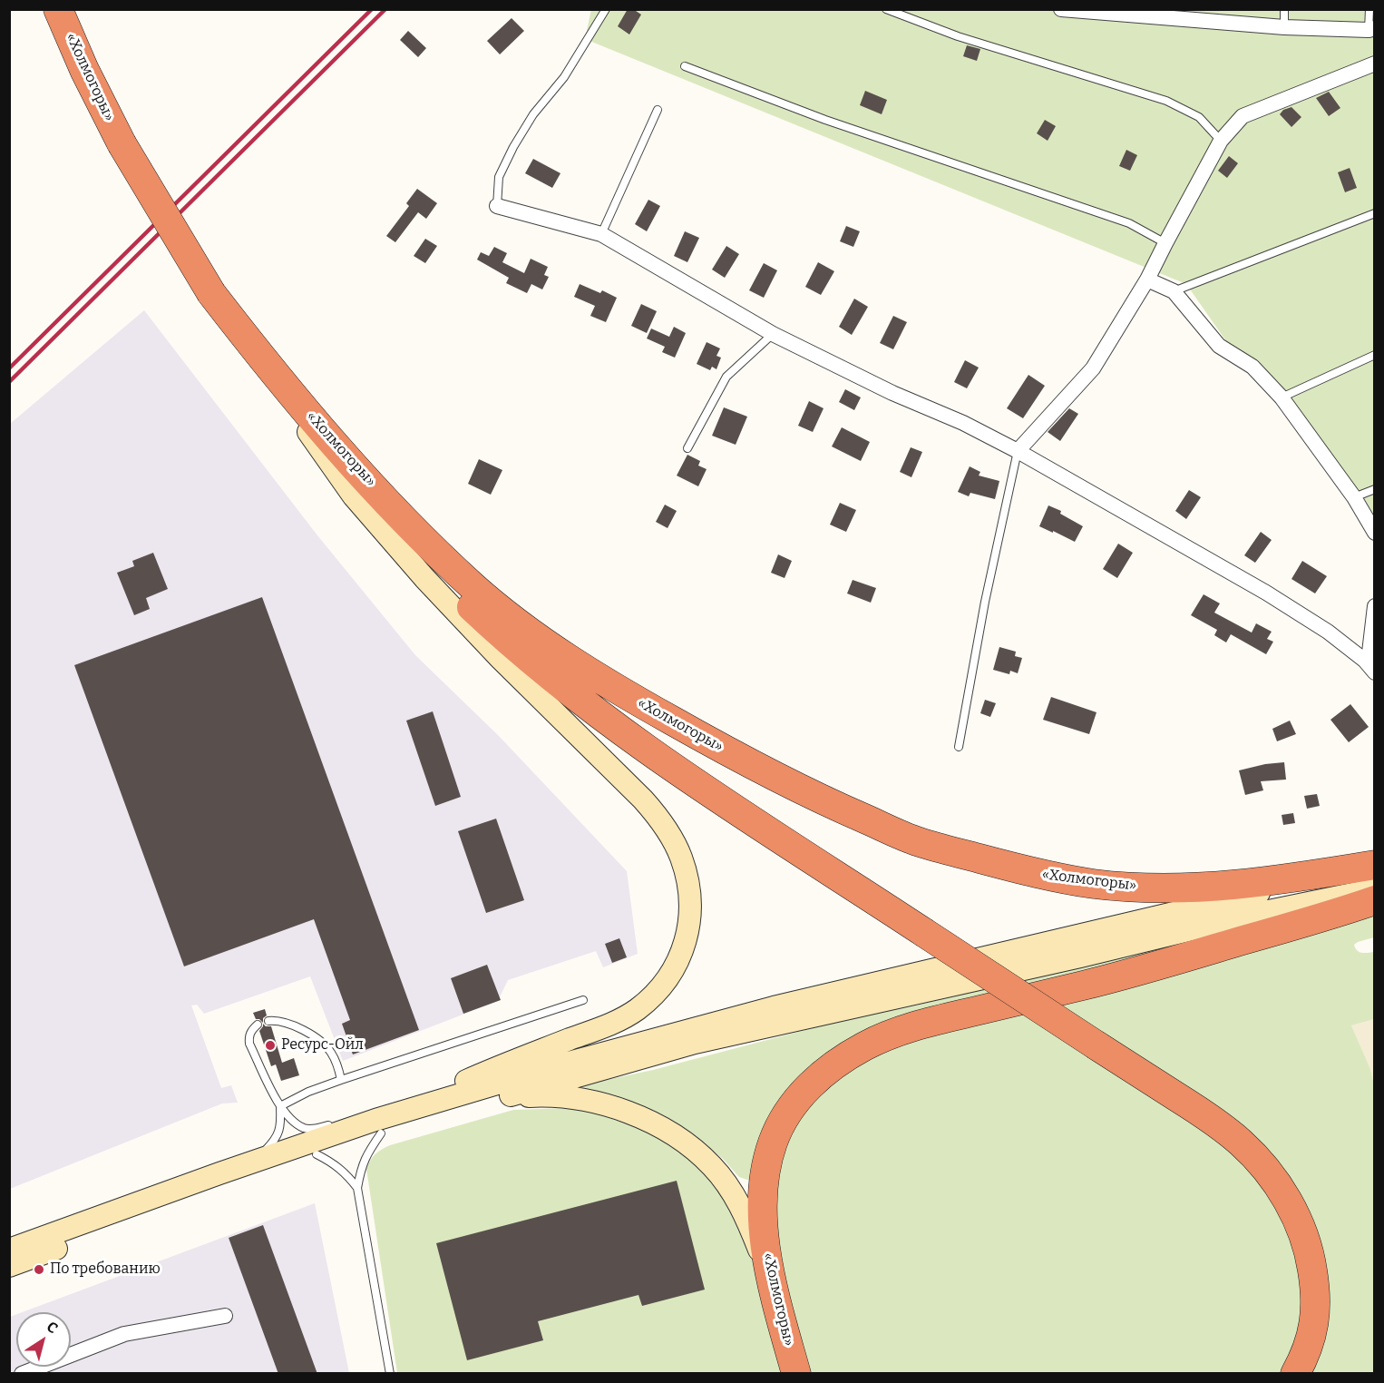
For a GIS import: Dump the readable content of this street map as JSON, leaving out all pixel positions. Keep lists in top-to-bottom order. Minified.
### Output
{"streets":{"highway":["«Холмогоры»"]},"places":["Ресурс-Ойл","По требованию"],"north":"top right"}
